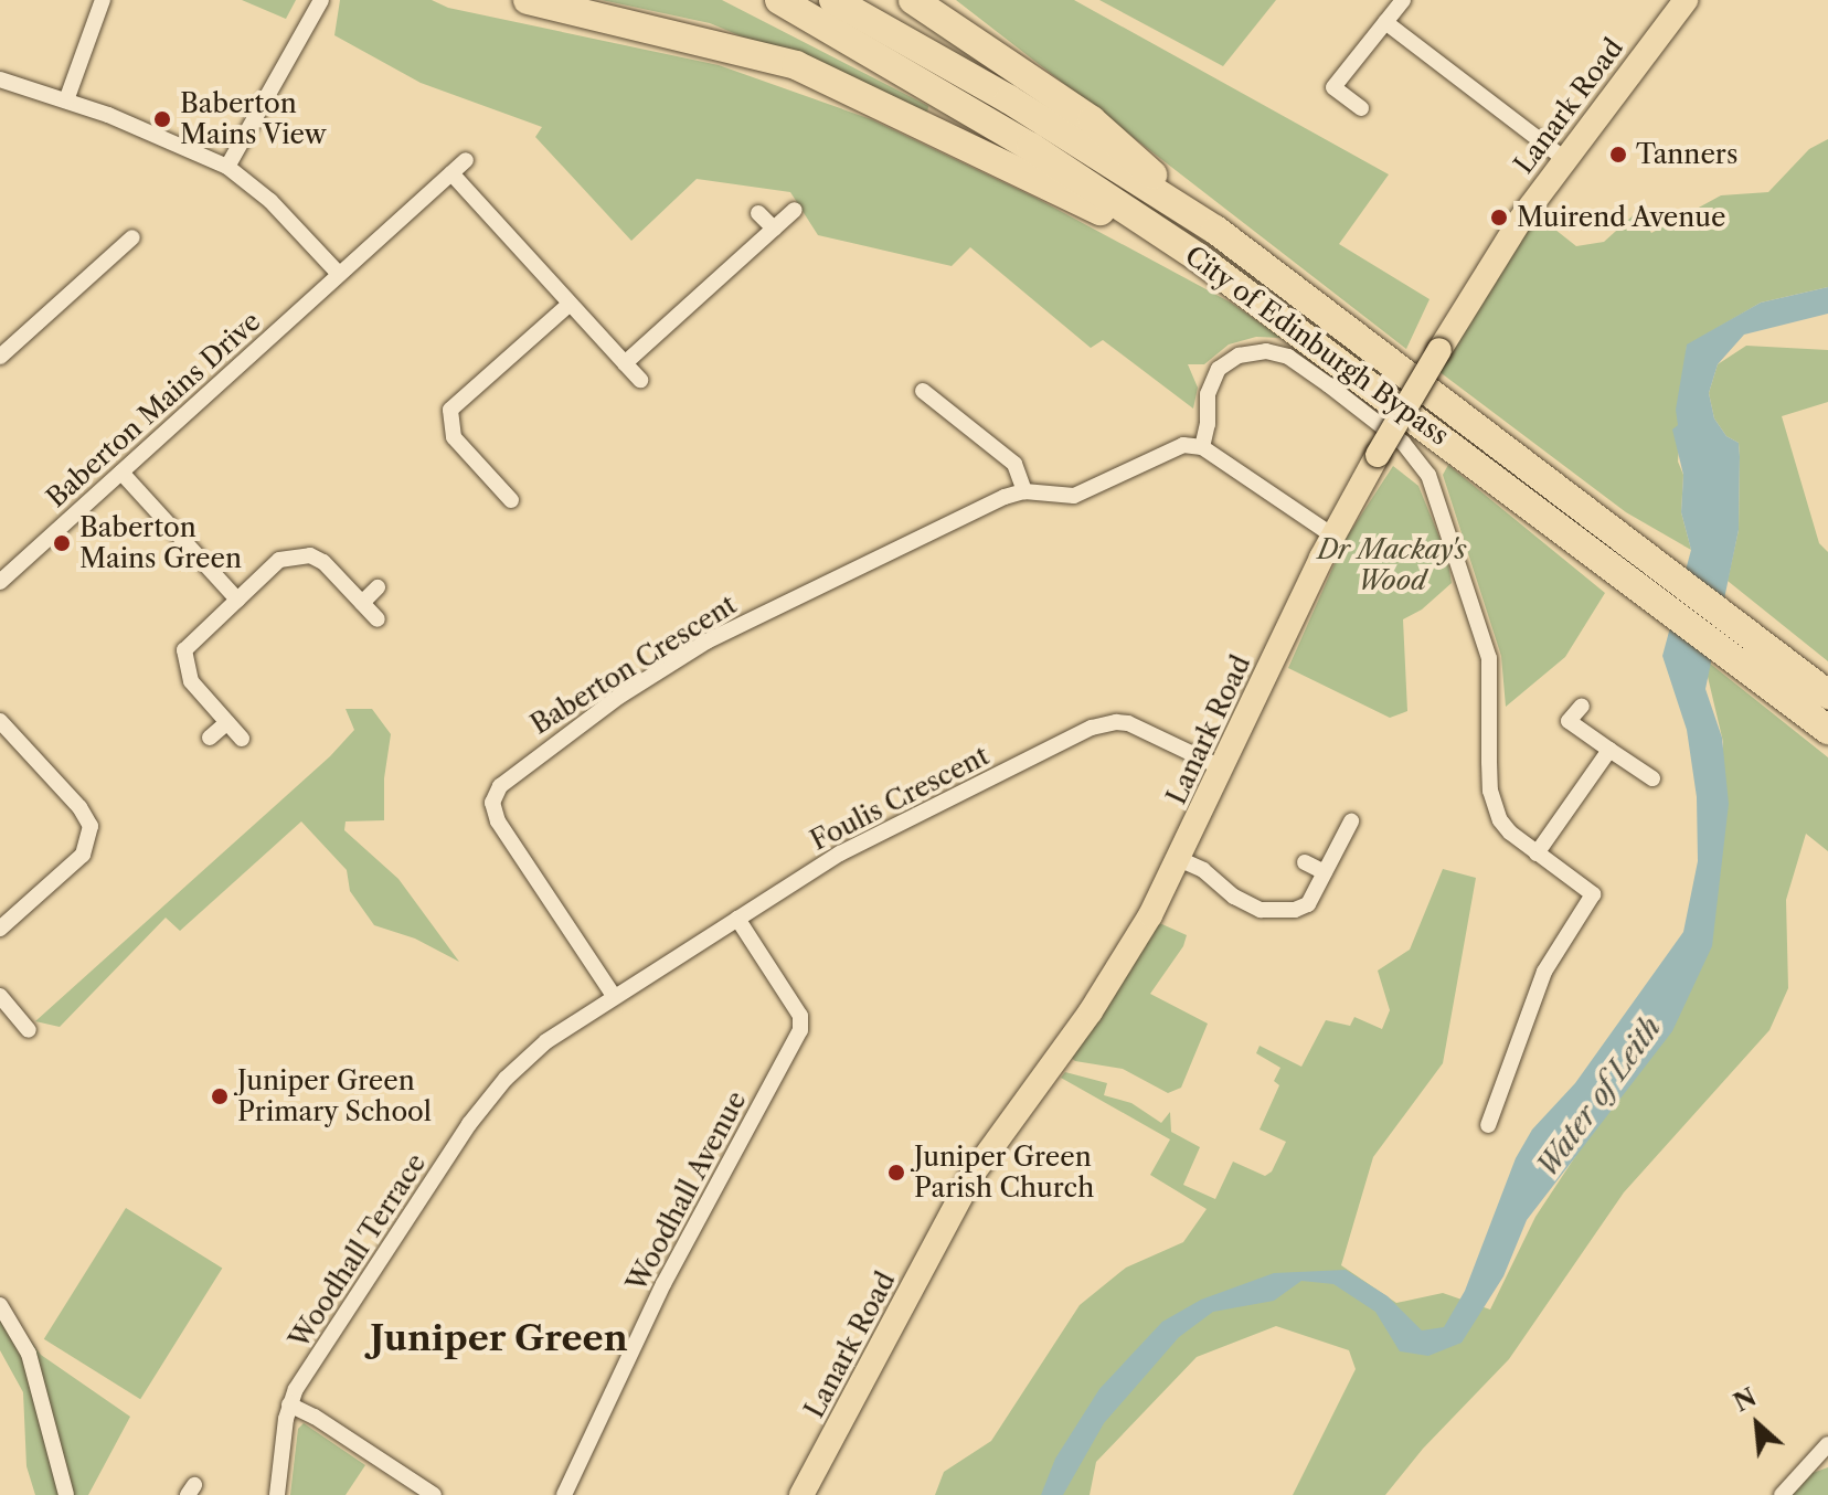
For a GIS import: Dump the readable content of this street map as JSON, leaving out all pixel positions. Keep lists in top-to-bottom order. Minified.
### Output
{"streets":{"highway":["City of Edinburgh Bypass"],"main road":["Lanark Road"],"street":["Baberton Mains Drive","Baberton Crescent","Foulis Crescent","Woodhall Avenue","Woodhall Terrace"]},"crossings":[["Lanark Road","Foulis Crescent"],["Baberton Crescent","Foulis Crescent"],["Baberton Crescent","Woodhall Terrace"],["Foulis Crescent","Woodhall Avenue"],["Foulis Crescent","Woodhall Terrace"]],"districts":["Juniper Green"],"water":["Water of Leith"],"parks":["Dr Mackay's Wood"],"places":["Baberton Mains View","Tanners","Muirend Avenue","Baberton Mains Green","Juniper Green Primary School","Juniper Green Parish Church"],"north":"top left"}
